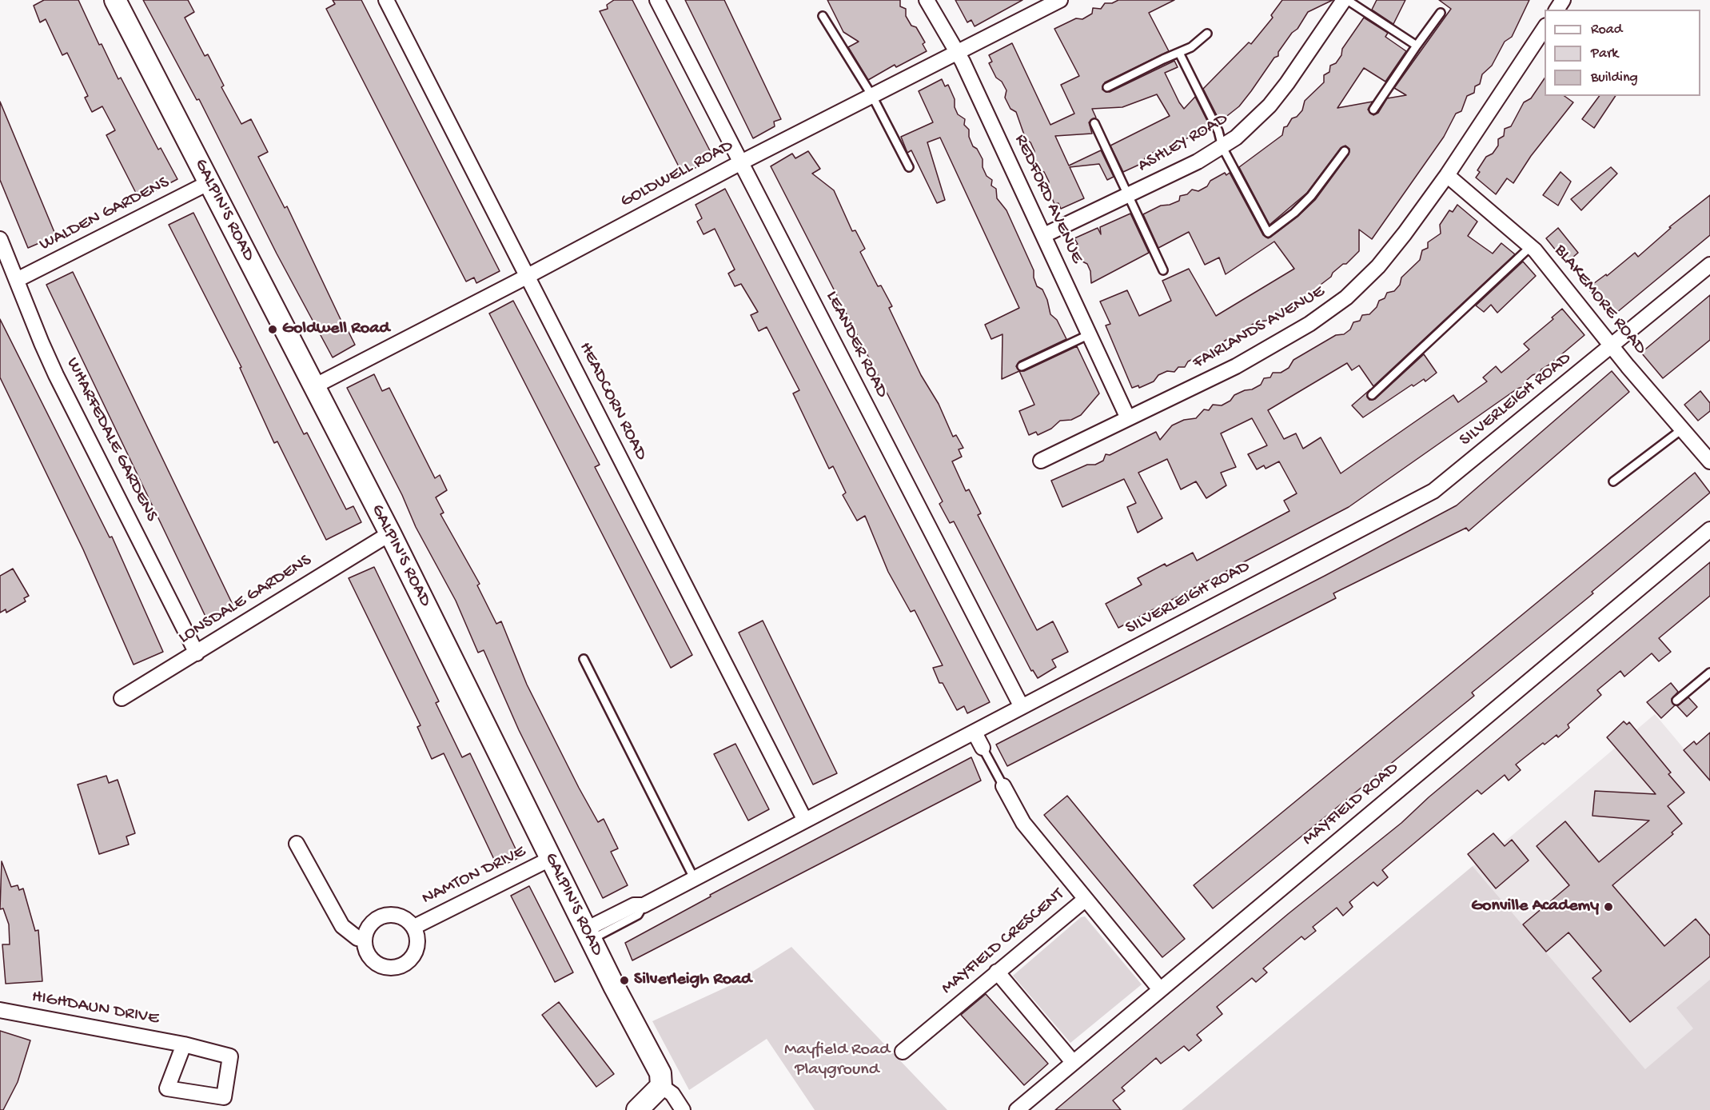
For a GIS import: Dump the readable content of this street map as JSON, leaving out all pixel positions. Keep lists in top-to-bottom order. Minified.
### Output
{"streets":{"street":["ASHLEY ROAD","GOLDWELL ROAD","REDFORD AVENUE","GALPIN'S ROAD","WALDEN GARDENS","BLAKEMORE ROAD","FAIRLANDS AVENUE","LEANDER ROAD","SILVERLEIGH ROAD","HEADCORN ROAD","WHARFEDALE GARDENS","LONSDALE GARDENS","MAYFIELD ROAD","NAMTON DRIVE","MAYFIELD CRESCENT","HIGHDAUN DRIVE"]},"crossings":[["ASHLEY ROAD","REDFORD AVENUE"],["GOLDWELL ROAD","REDFORD AVENUE"],["GOLDWELL ROAD","GALPIN'S ROAD"],["GOLDWELL ROAD","LEANDER ROAD"],["GOLDWELL ROAD","HEADCORN ROAD"],["REDFORD AVENUE","FAIRLANDS AVENUE"],["GALPIN'S ROAD","WALDEN GARDENS"],["GALPIN'S ROAD","SILVERLEIGH ROAD"],["GALPIN'S ROAD","LONSDALE GARDENS"],["GALPIN'S ROAD","NAMTON DRIVE"],["WALDEN GARDENS","WHARFEDALE GARDENS"],["BLAKEMORE ROAD","FAIRLANDS AVENUE"],["BLAKEMORE ROAD","SILVERLEIGH ROAD"],["LEANDER ROAD","SILVERLEIGH ROAD"],["SILVERLEIGH ROAD","HEADCORN ROAD"],["SILVERLEIGH ROAD","MAYFIELD CRESCENT"],["WHARFEDALE GARDENS","LONSDALE GARDENS"]],"parks":["Mayfield Road Playground"],"places":["Goldwell Road","Gonville Academy","Silverleigh Road"],"legend":["Road","Park","Building"]}
